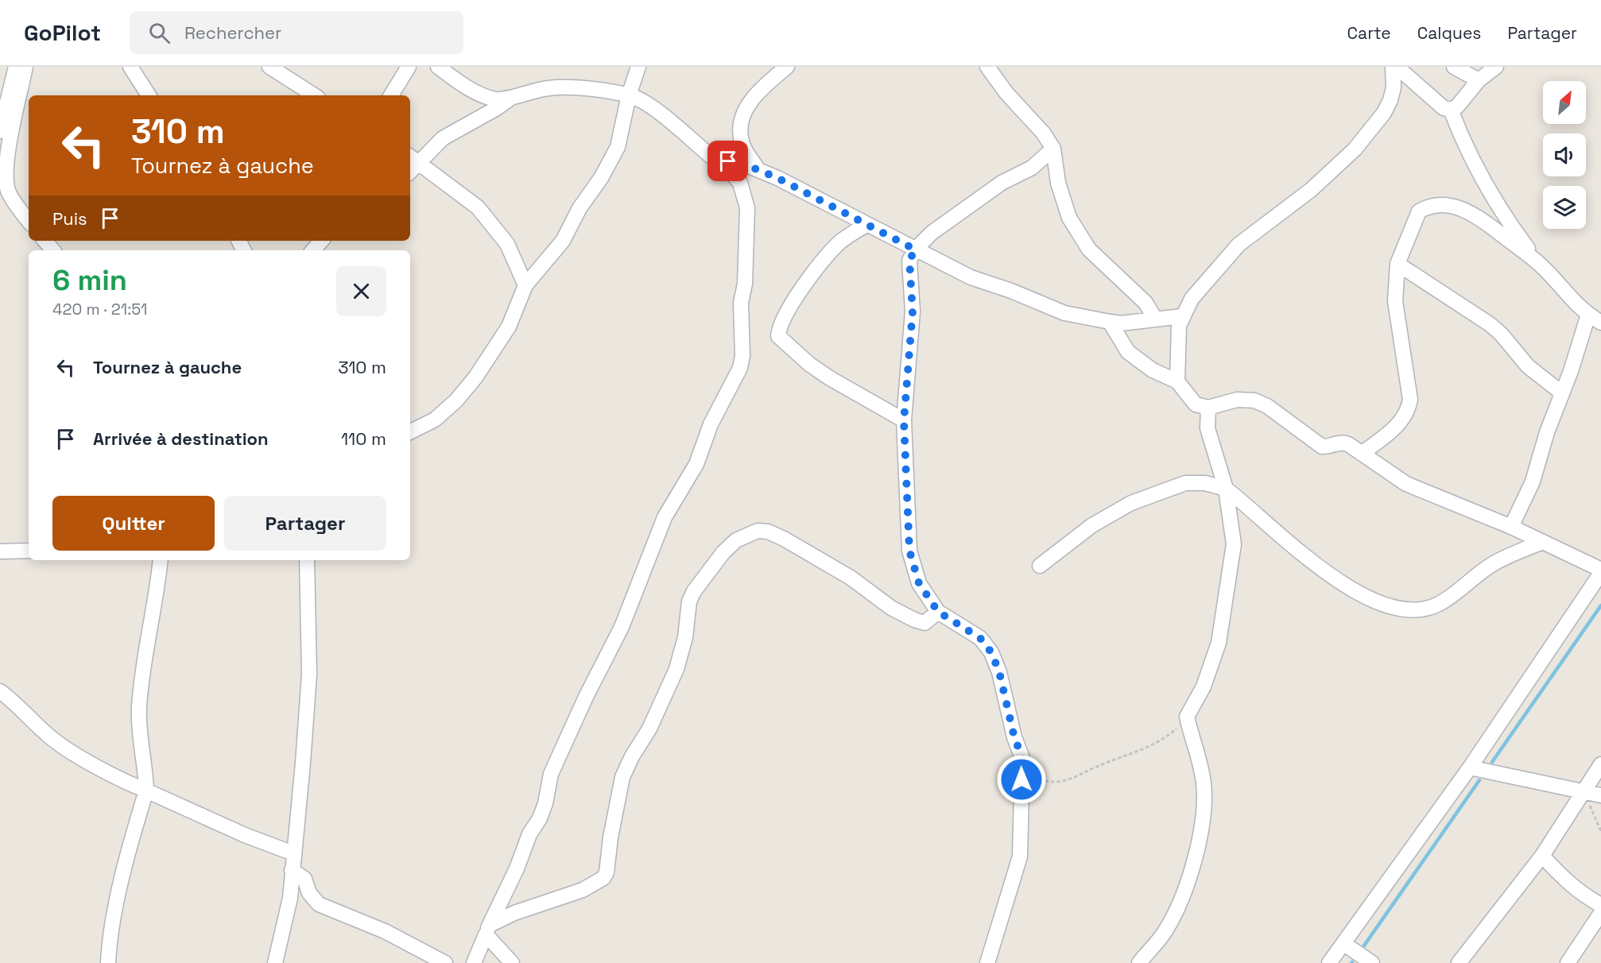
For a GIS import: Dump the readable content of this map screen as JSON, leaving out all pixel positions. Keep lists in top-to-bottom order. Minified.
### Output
{"north":"top right","page":{"header":"GoPilot","search":"Rechercher","nav":["Carte","Calques","Partager"],"turn":["310 m","Tournez à gauche"],"then":"Puis","heading":["6 min","420 m · 21:51"],"list":[{"name":"Tournez à gauche","value":"310 m"},{"name":"Arrivée à destination","value":"110 m"}],"buttons":["Quitter","Partager"]}}
